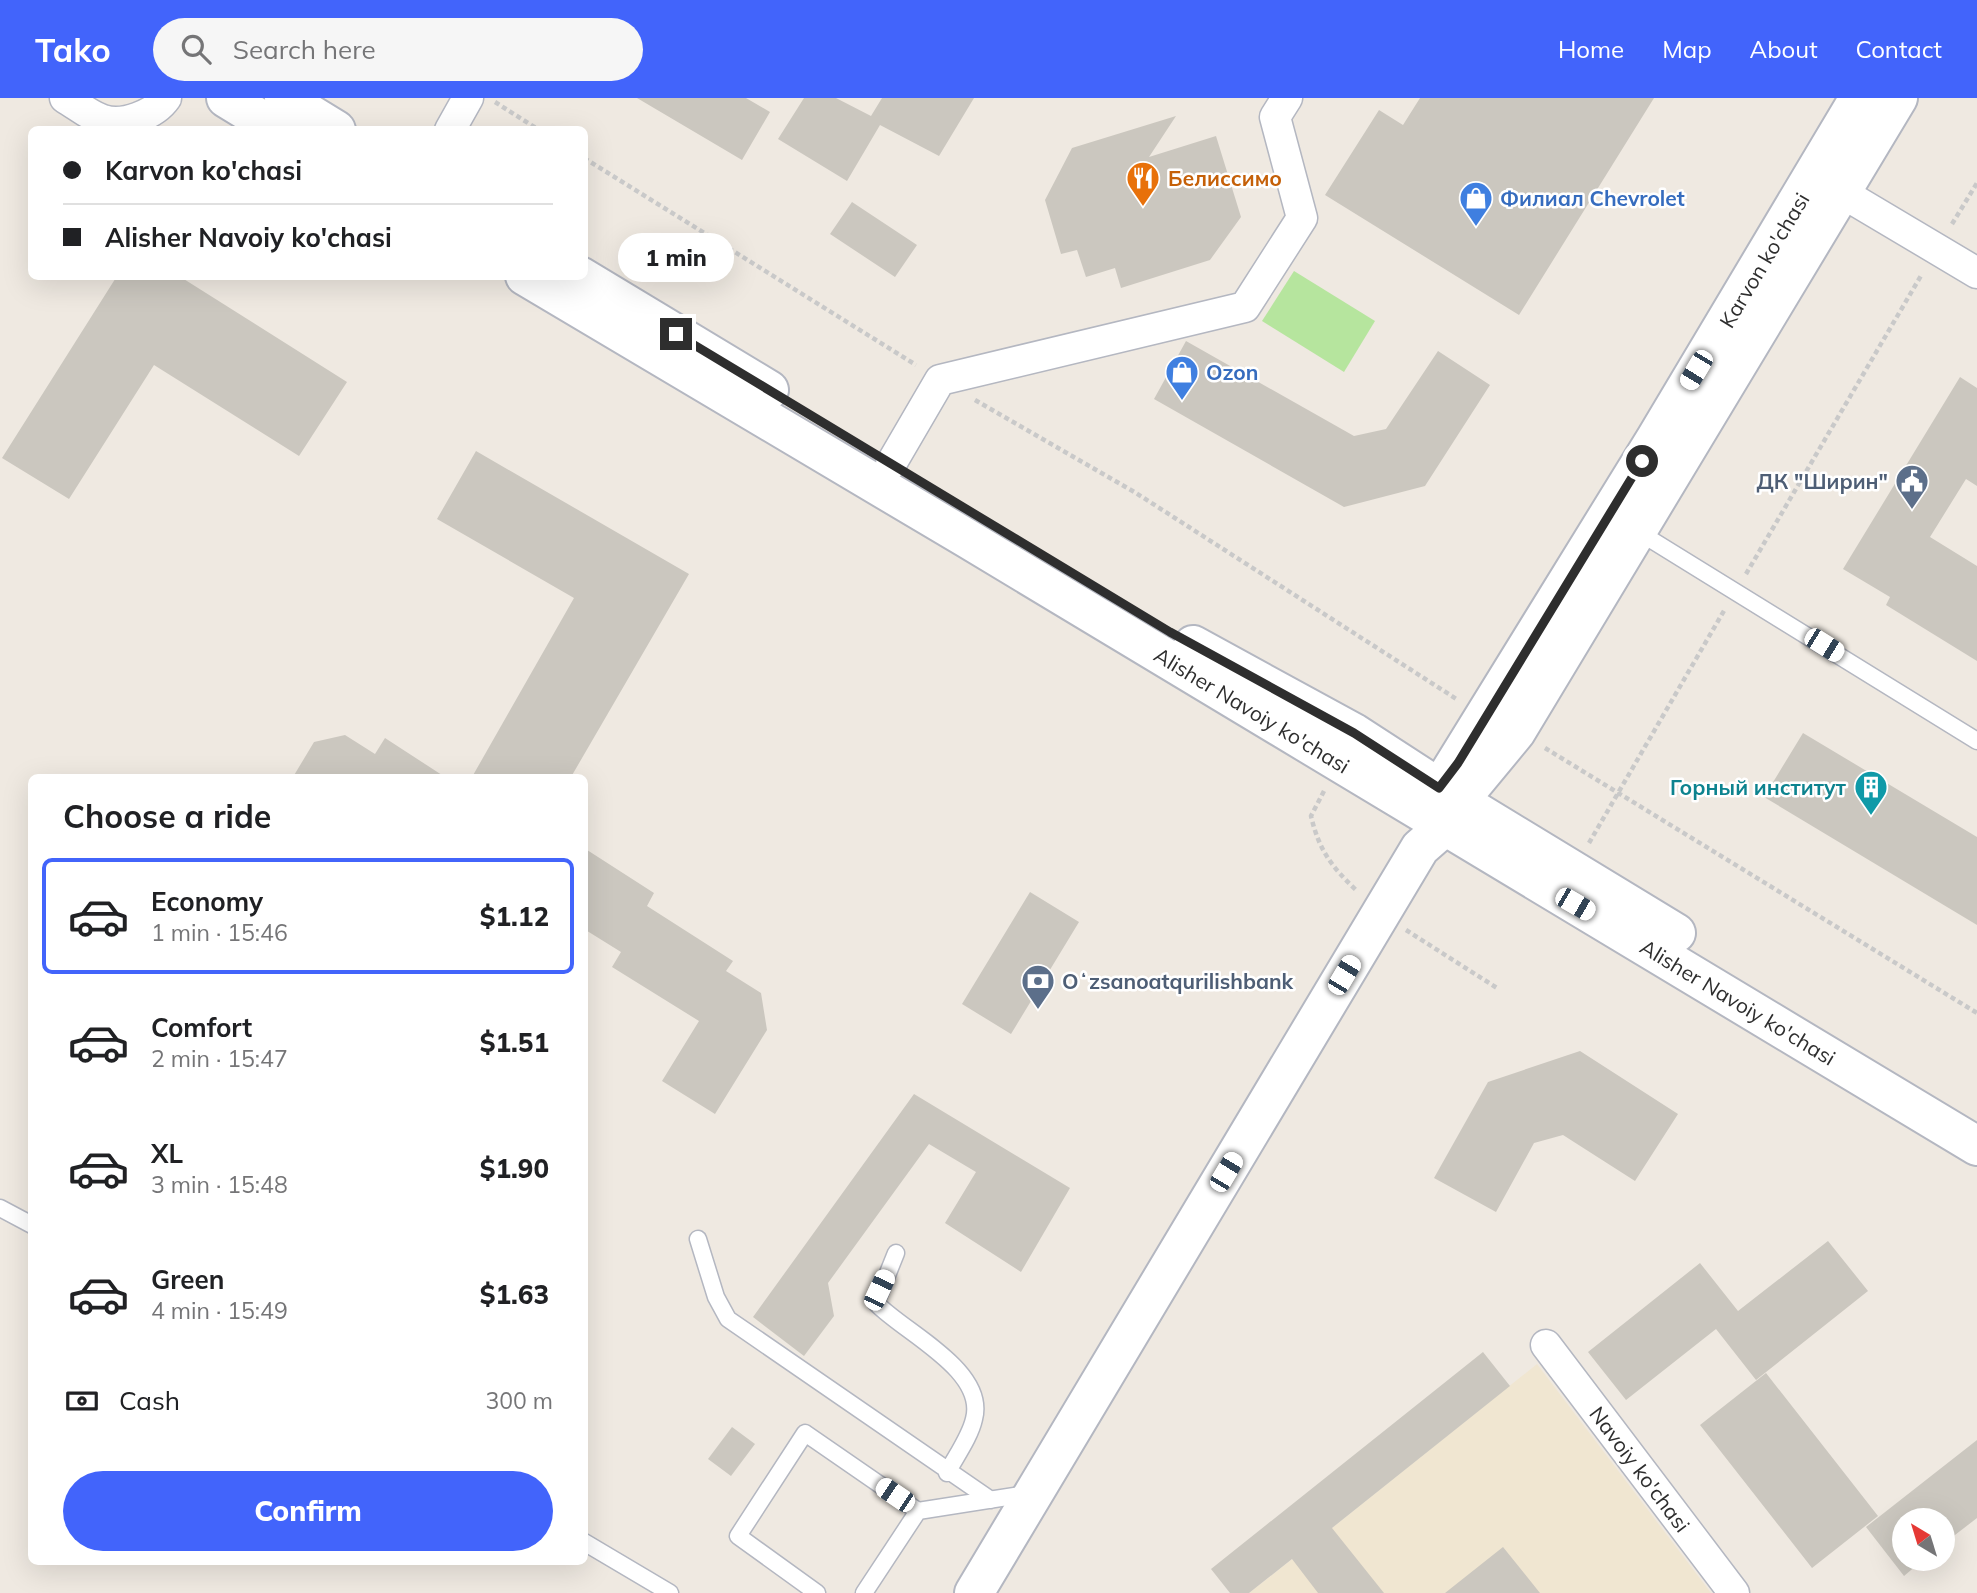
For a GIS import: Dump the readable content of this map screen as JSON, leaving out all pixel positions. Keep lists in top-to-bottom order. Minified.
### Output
{"streets":{"main road":["Karvon ko'chasi","Alisher Navoiy ko'chasi"],"street":["Navoiy ko'chasi"]},"crossings":[["Karvon ko'chasi","Alisher Navoiy ko'chasi"]],"places":{"restaurant":["Белиссимо"],"shop":["Филиал Chevrolet","Ozon"],"public building":["ДК \"Ширин\""],"building":["Горный институт"],"bank":["Oʻzsanoatqurilishbank"]},"north":"top left","page":{"header":"Tako","search":"Search here","nav":["Home","Map","About","Contact"],"banner":["Karvon ko'chasi","Alisher Navoiy ko'chasi"],"bubble":"1 min","heading":"Choose a ride","list":[{"name":"Economy","note":"1 min · 15:46","value":"$1.12"},{"name":"Comfort","note":"2 min · 15:47","value":"$1.51"},{"name":"XL","note":"3 min · 15:48","value":"$1.90"},{"name":"Green","note":"4 min · 15:49","value":"$1.63"}],"pay":["Cash","300 m"],"buttons":"Confirm"}}
